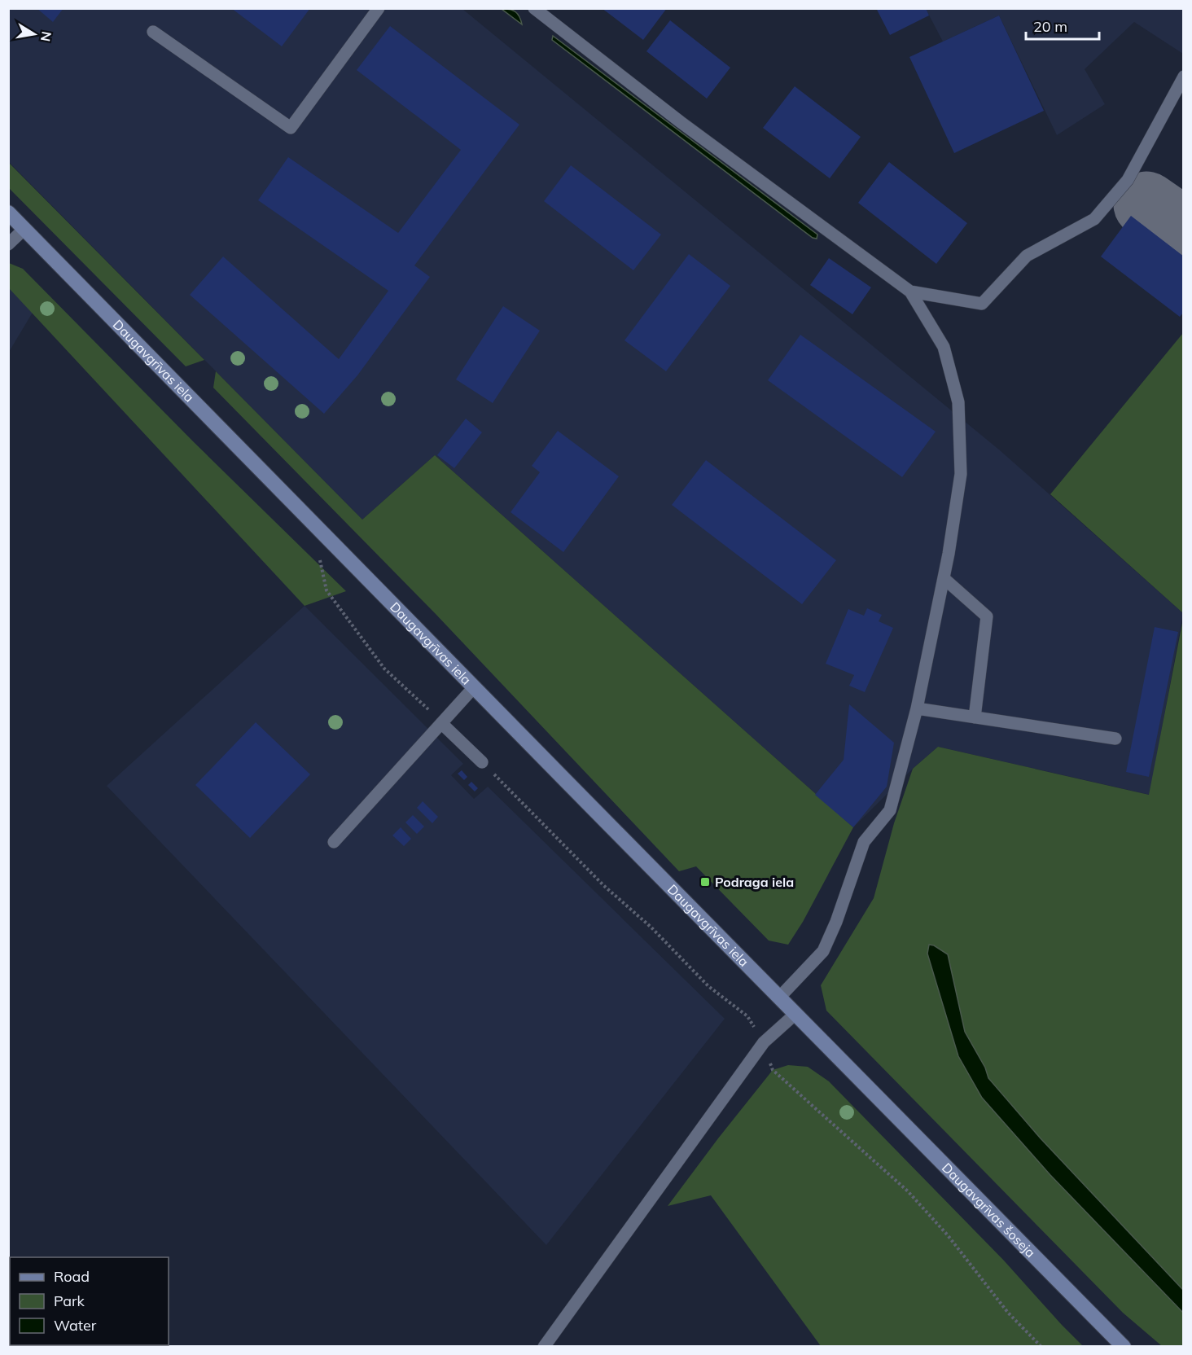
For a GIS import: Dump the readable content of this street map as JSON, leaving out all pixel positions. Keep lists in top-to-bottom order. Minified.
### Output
{"streets":{"main road":["Daugavgrīvas iela","Daugavgrīvas šoseja"]},"crossings":[["Daugavgrīvas iela","Daugavgrīvas šoseja"]],"places":{"transit":["Podraga iela"]},"legend":["Road","Park","Water"],"scale_bar":"20 m","north":"right"}
